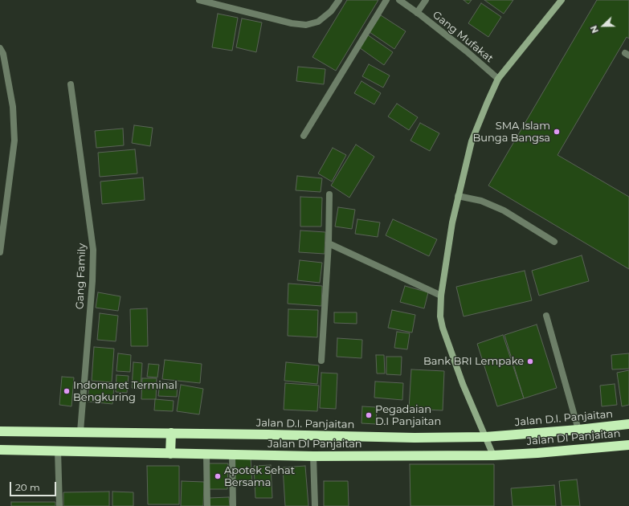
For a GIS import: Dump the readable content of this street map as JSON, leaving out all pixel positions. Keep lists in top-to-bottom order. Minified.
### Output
{"streets":{"highway":["Jalan D.I. Panjaitan","Jalan DI Panjaitan"],"street":["Gang Mufakat","Gang Family"]},"crossings":[["Gang Family","Jalan D.I. Panjaitan"]],"places":["SMA Islam Bunga Bangsa","Bank BRI Lempake","Indomaret Terminal Bengkuring","Pegadaian D.I Panjaitan","Apotek Sehat Bersama"],"scale_bar":"20 m","north":"left"}
